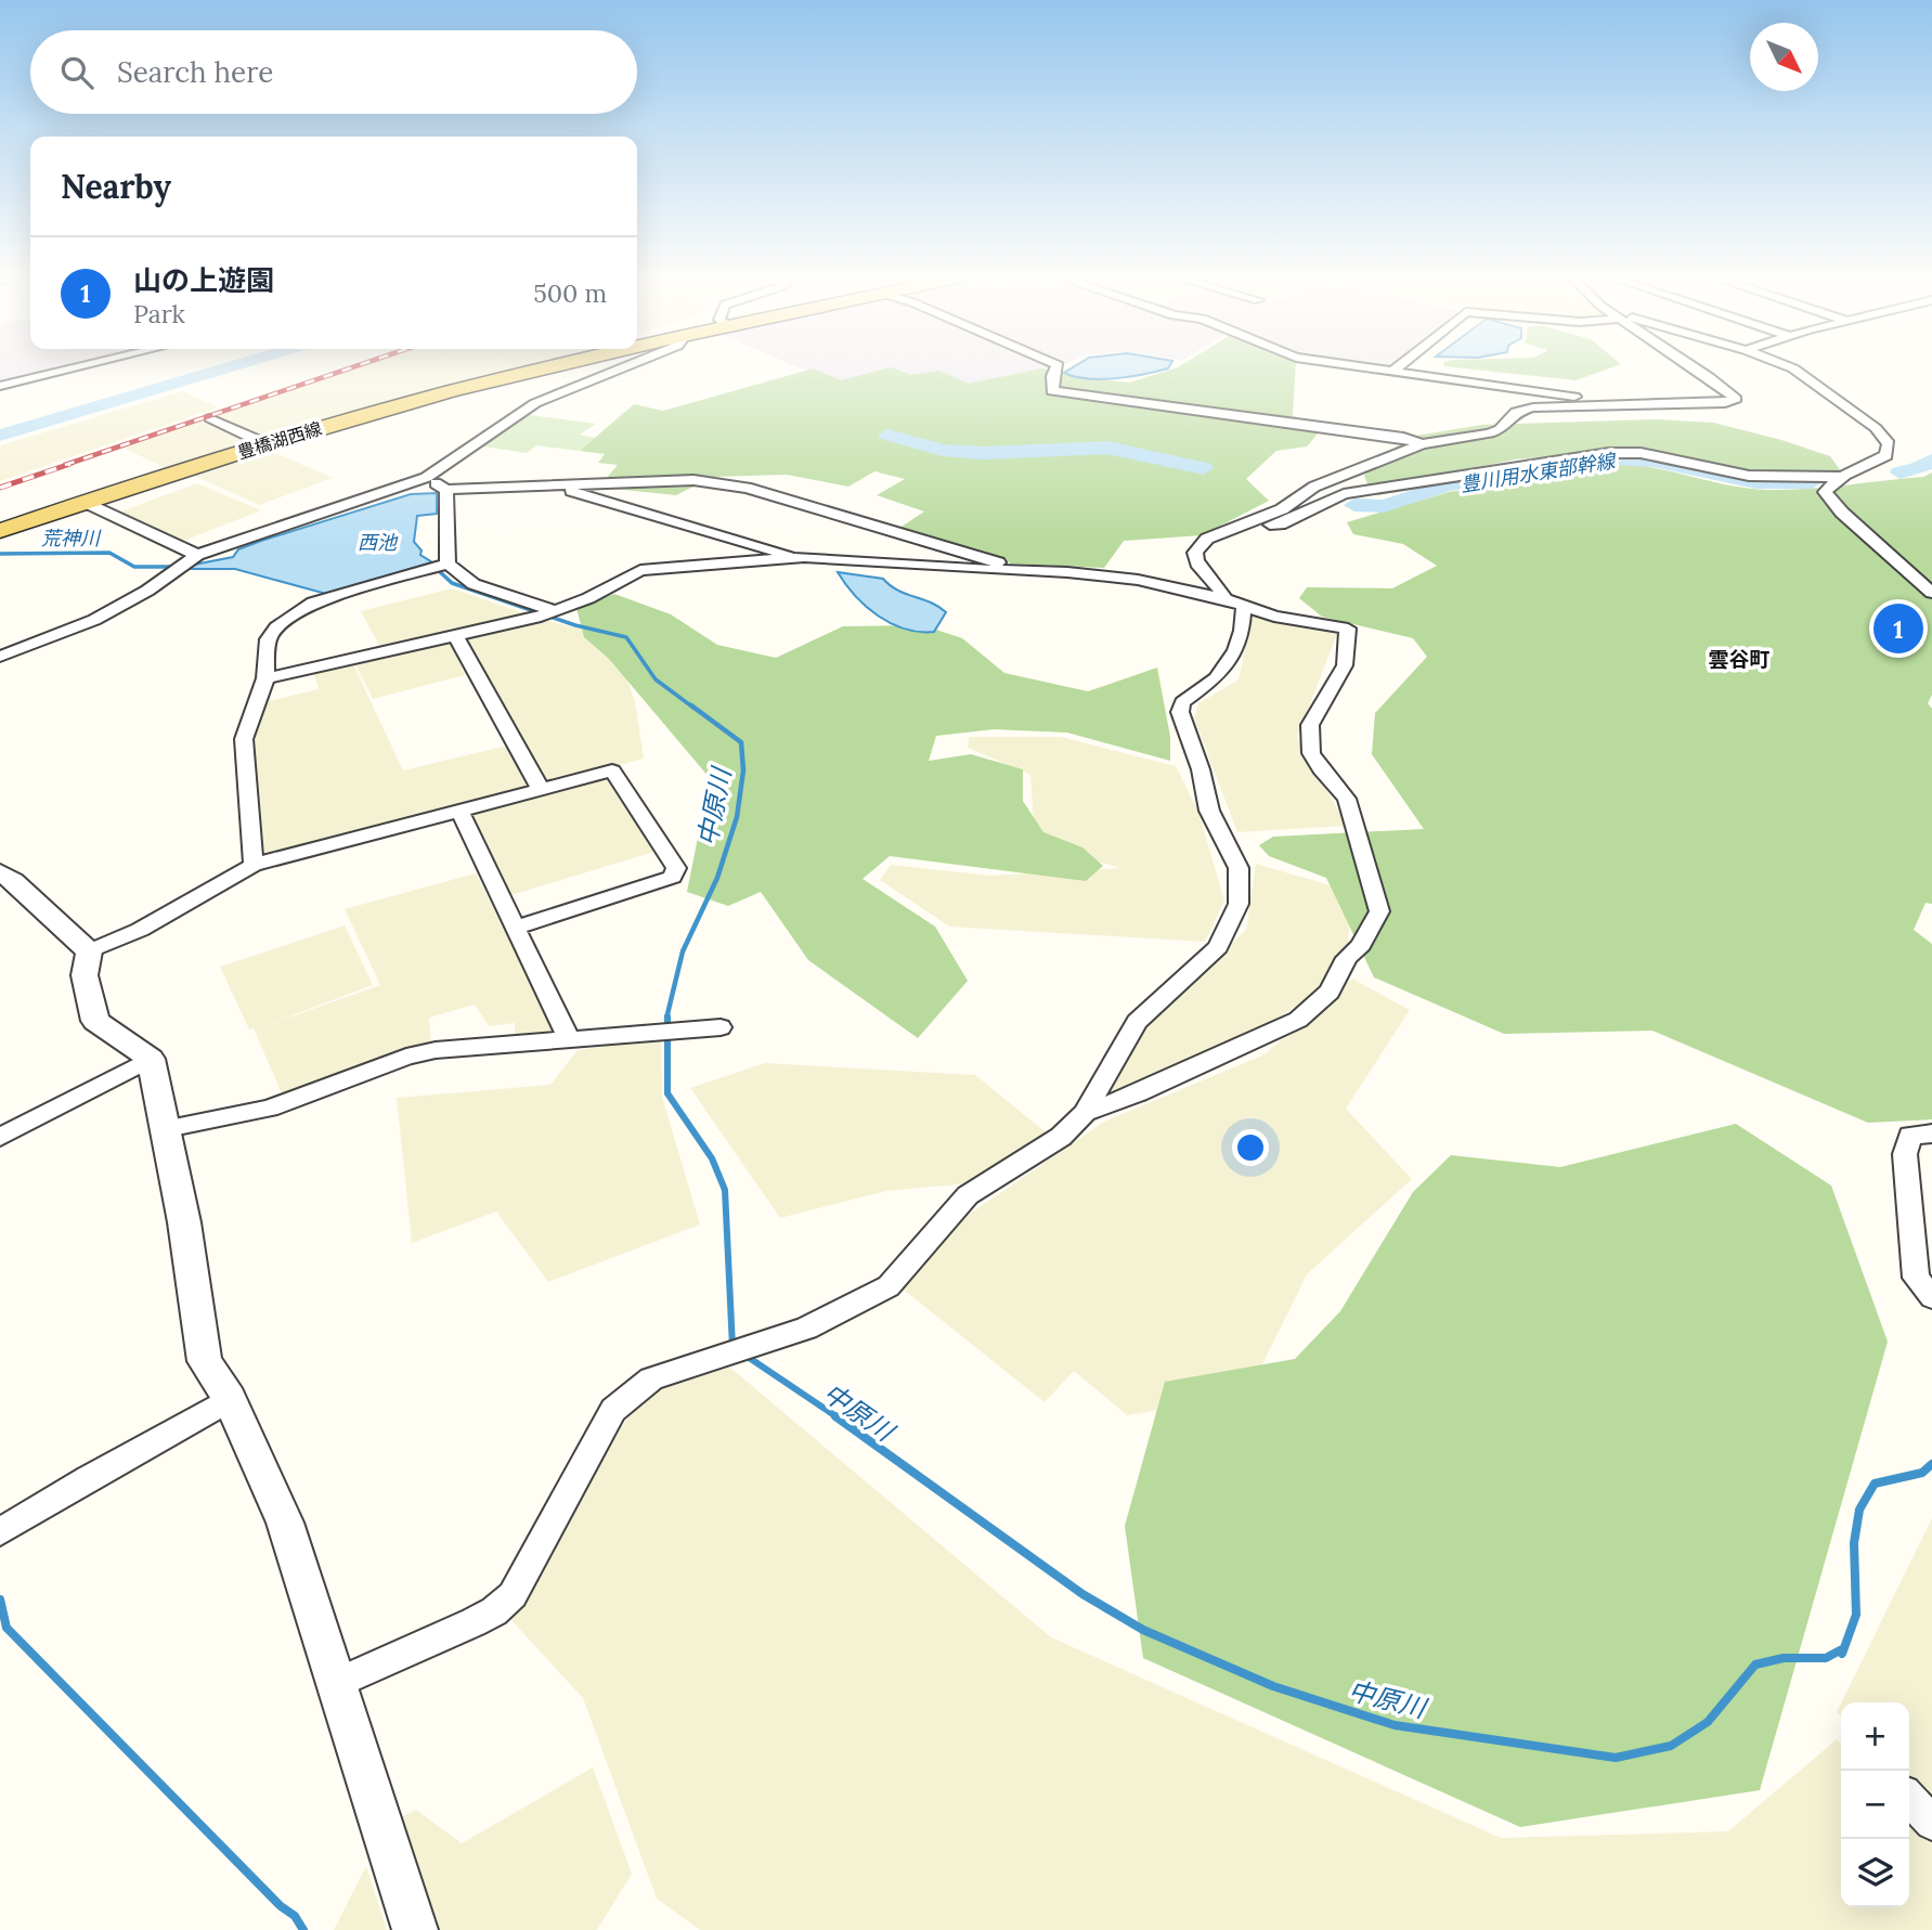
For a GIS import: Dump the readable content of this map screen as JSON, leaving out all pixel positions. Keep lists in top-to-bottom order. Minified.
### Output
{"streets":{"main road":["豊橋湖西線"]},"districts":["雲谷町"],"water":["豊川用水東部幹線","荒神川","西池","中原川"],"north":"bottom right","page":{"search":"Search here","heading":"Nearby","list":[{"mark":"1","name":"山の上遊園","note":"Park","value":"500 m"}],"pins":"1","map_buttons":["+","−"]}}
